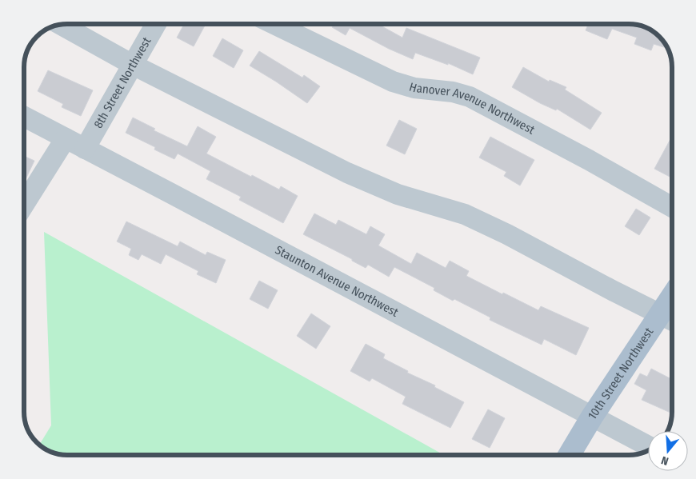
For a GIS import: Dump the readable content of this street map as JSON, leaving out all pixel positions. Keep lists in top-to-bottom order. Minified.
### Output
{"streets":{"main road":["10th Street Northwest"],"street":["8th Street Northwest","Hanover Avenue Northwest","Staunton Avenue Northwest"]},"crossings":[["8th Street Northwest","Staunton Avenue Northwest"],["Staunton Avenue Northwest","10th Street Northwest"]],"north":"bottom"}
